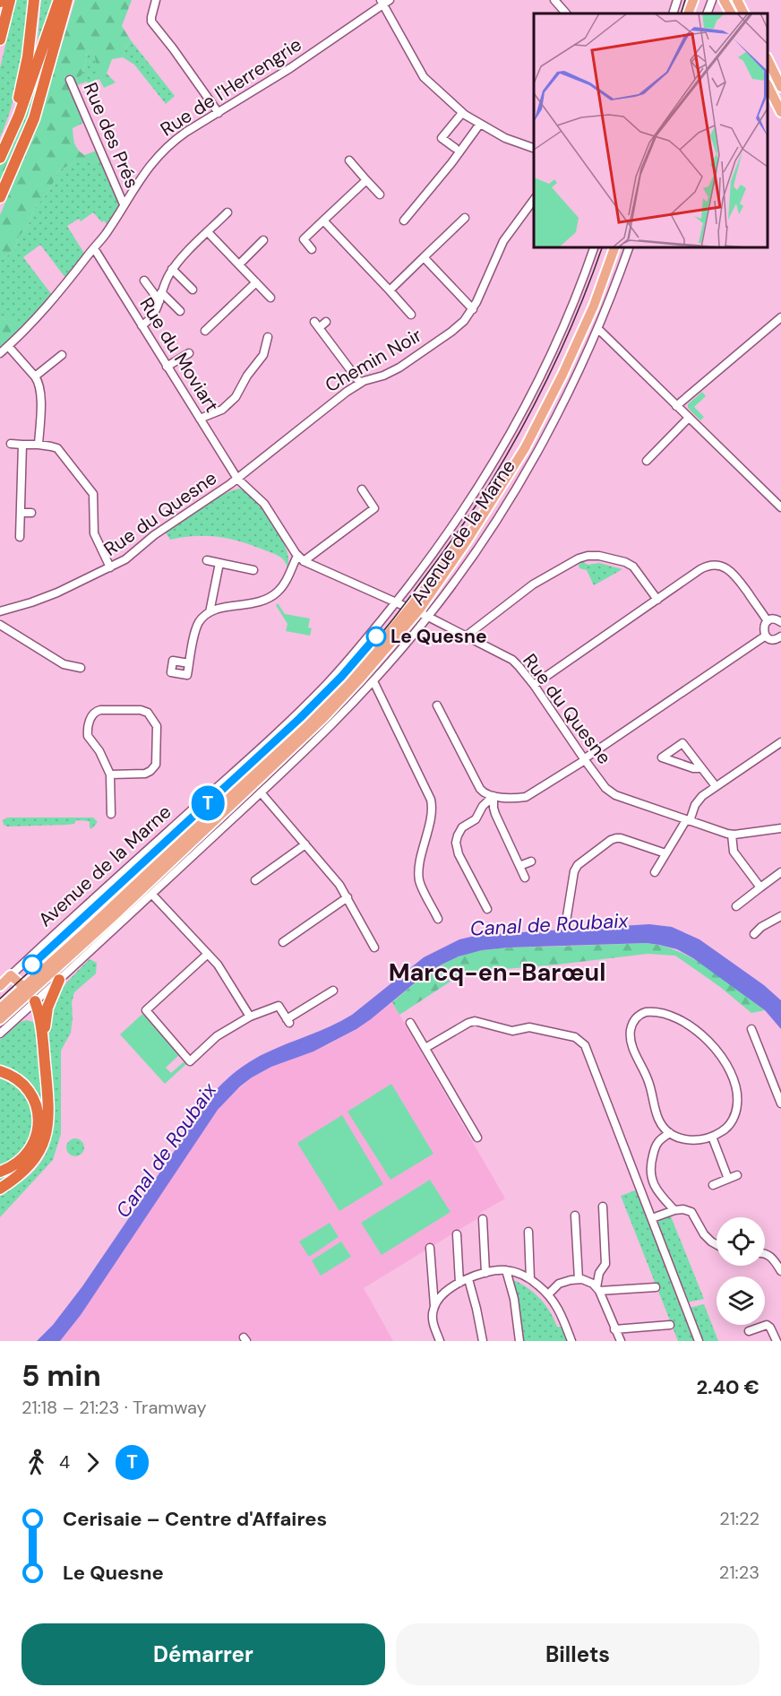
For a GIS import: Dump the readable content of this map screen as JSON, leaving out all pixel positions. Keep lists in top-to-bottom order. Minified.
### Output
{"streets":{"main road":["Avenue de la Marne"],"street":["Rue de l'Herrengrie","Rue des Prés","Rue du Moviart","Chemin Noir","Rue du Quesne"]},"crossings":[["Rue de l'Herrengrie","Rue des Prés"],["Rue de l'Herrengrie","Rue du Moviart"],["Rue du Moviart","Chemin Noir"],["Rue du Moviart","Rue du Quesne"],["Chemin Noir","Rue du Quesne"],["Rue du Quesne","Avenue de la Marne"]],"districts":["Marcq-en-Barœul"],"water":["Canal de Roubaix"],"places":["Le Quesne"],"lines":["tram line T"],"page":{"on_map":"T","heading":["5 min","21:18 – 21:23 · Tramway","2.40 €"],"legs":["4","T"],"list":[{"name":"Cerisaie – Centre d'Affaires","value":"21:22"},{"name":"Le Quesne","value":"21:23"}],"buttons":["Démarrer","Billets"]}}
